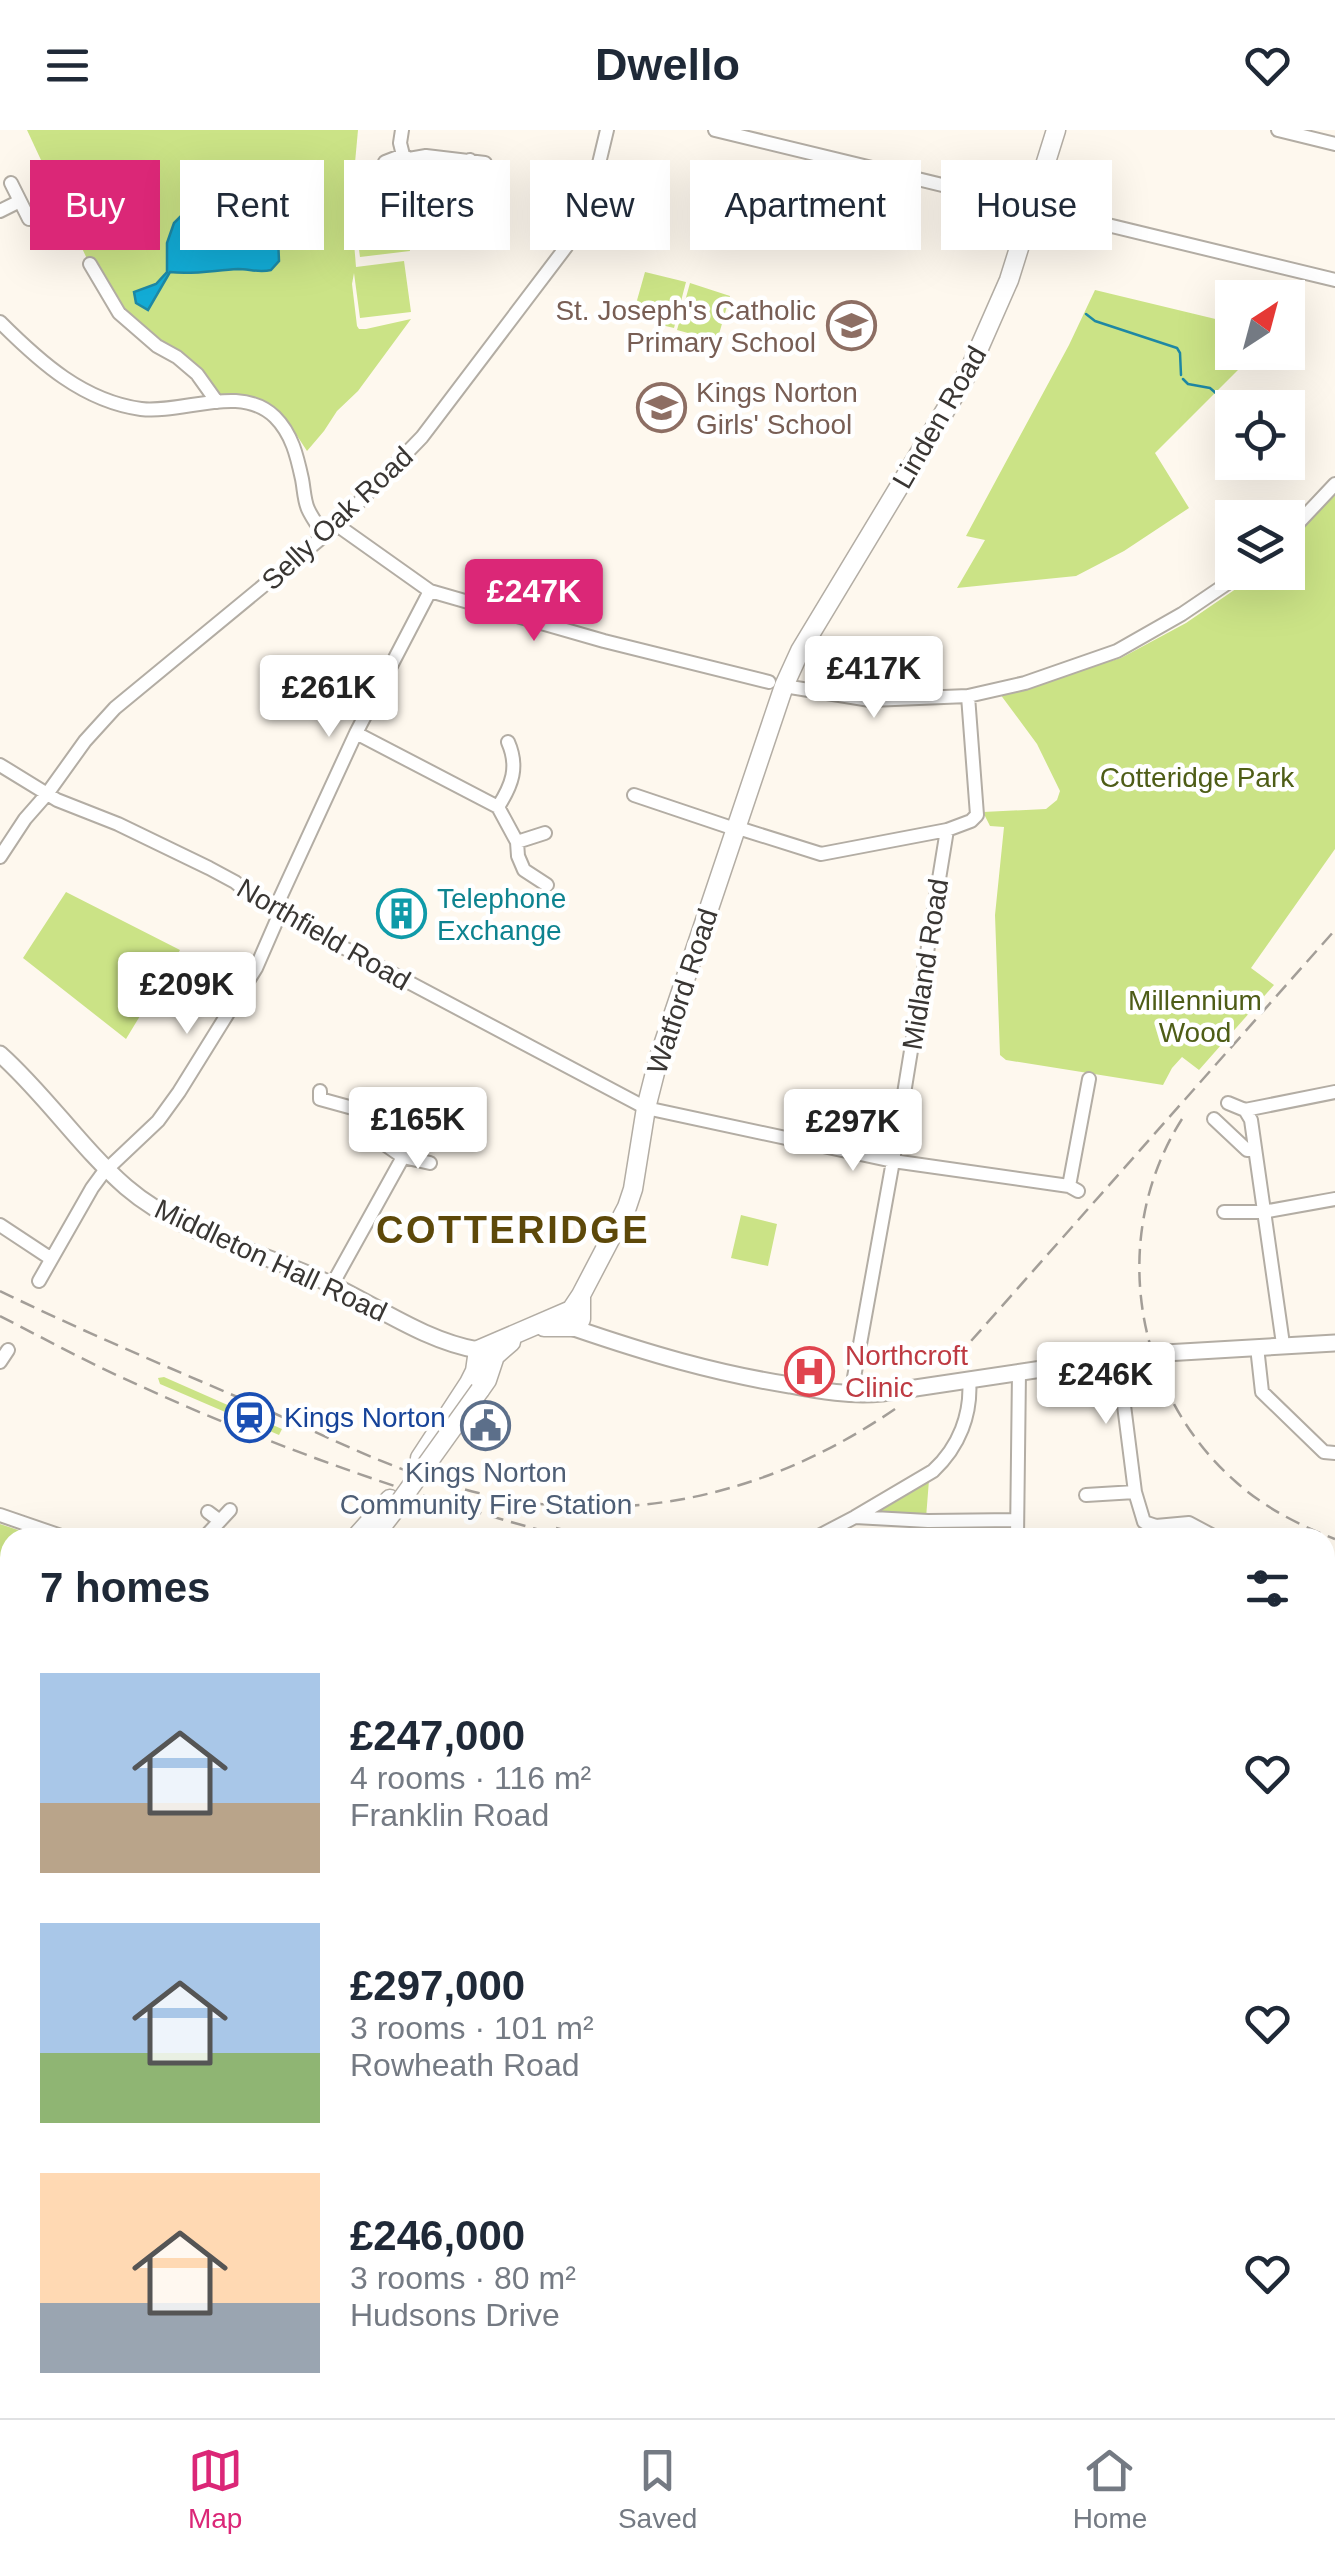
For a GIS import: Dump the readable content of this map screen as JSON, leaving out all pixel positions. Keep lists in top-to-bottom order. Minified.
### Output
{"streets":{"highway":["Linden Road","Watford Road"],"main road":["Middleton Hall Road"],"street":["Selly Oak Road","Northfield Road","Midland Road"]},"crossings":[["Linden Road","Watford Road"],["Selly Oak Road","Northfield Road"],["Northfield Road","Midland Road"],["Northfield Road","Watford Road"]],"districts":["COTTERIDGE"],"parks":["Cotteridge Park","Millennium Wood"],"places":{"school or university":["St. Joseph's Catholic Primary School","Kings Norton Girls' School"],"building":["Telephone Exchange"],"hospital":["Northcroft Clinic"],"station":["Kings Norton"],"public building":["Kings Norton Community Fire Station"]},"north":"top right","page":{"header":"Dwello","chip":["Buy","Rent","Filters","New","Apartment","House"],"price":["£247K","£417K","£261K","£209K","£165K","£297K","£246K"],"heading":"7 homes","list":[{"name":"£247,000","note":"4 rooms · 116 m² · Franklin Road"},{"name":"£297,000","note":"3 rooms · 101 m² · Rowheath Road"},{"name":"£246,000","note":"3 rooms · 80 m² · Hudsons Drive"}],"tabs":["Map","Saved","Home"]}}
